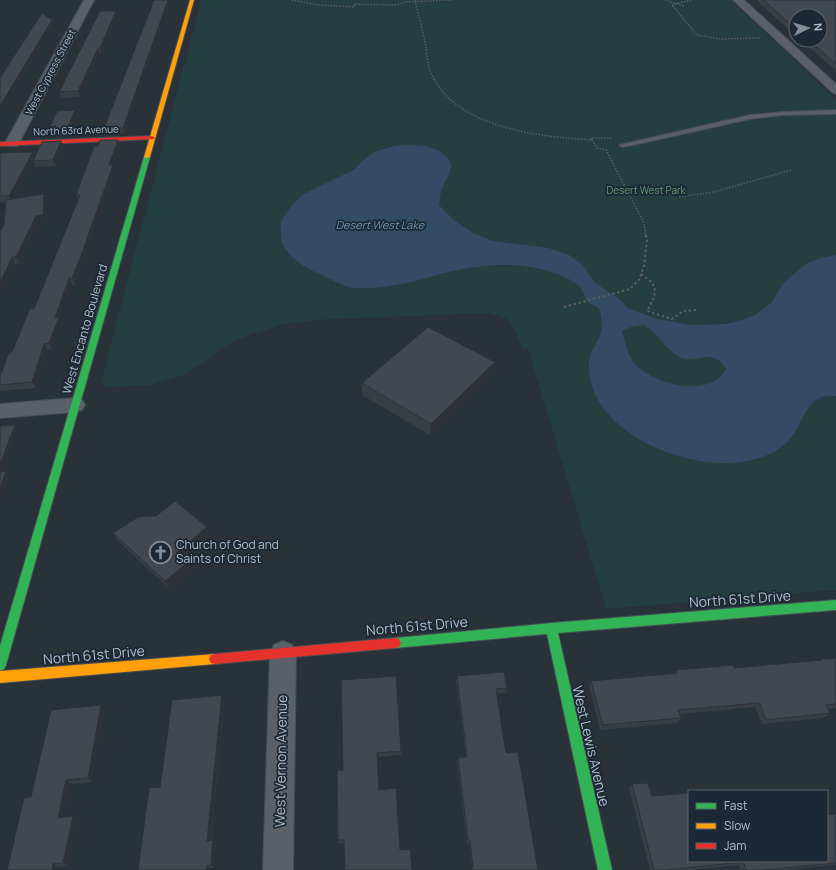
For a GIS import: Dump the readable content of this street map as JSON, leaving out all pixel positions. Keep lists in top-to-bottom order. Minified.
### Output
{"streets":{"street":["West Cypress Street","North 63rd Avenue","West Encanto Boulevard","North 61st Drive","West Lewis Avenue","West Vernon Avenue"]},"crossings":[["West Cypress Street","North 63rd Avenue"],["North 63rd Avenue","West Encanto Boulevard"],["North 61st Drive","West Lewis Avenue"],["North 61st Drive","West Vernon Avenue"]],"water":["Desert West Lake"],"parks":["Desert West Park"],"places":{"church":["Church of God and Saints of Christ"]},"legend":["Fast","Slow","Jam"],"north":"right"}
